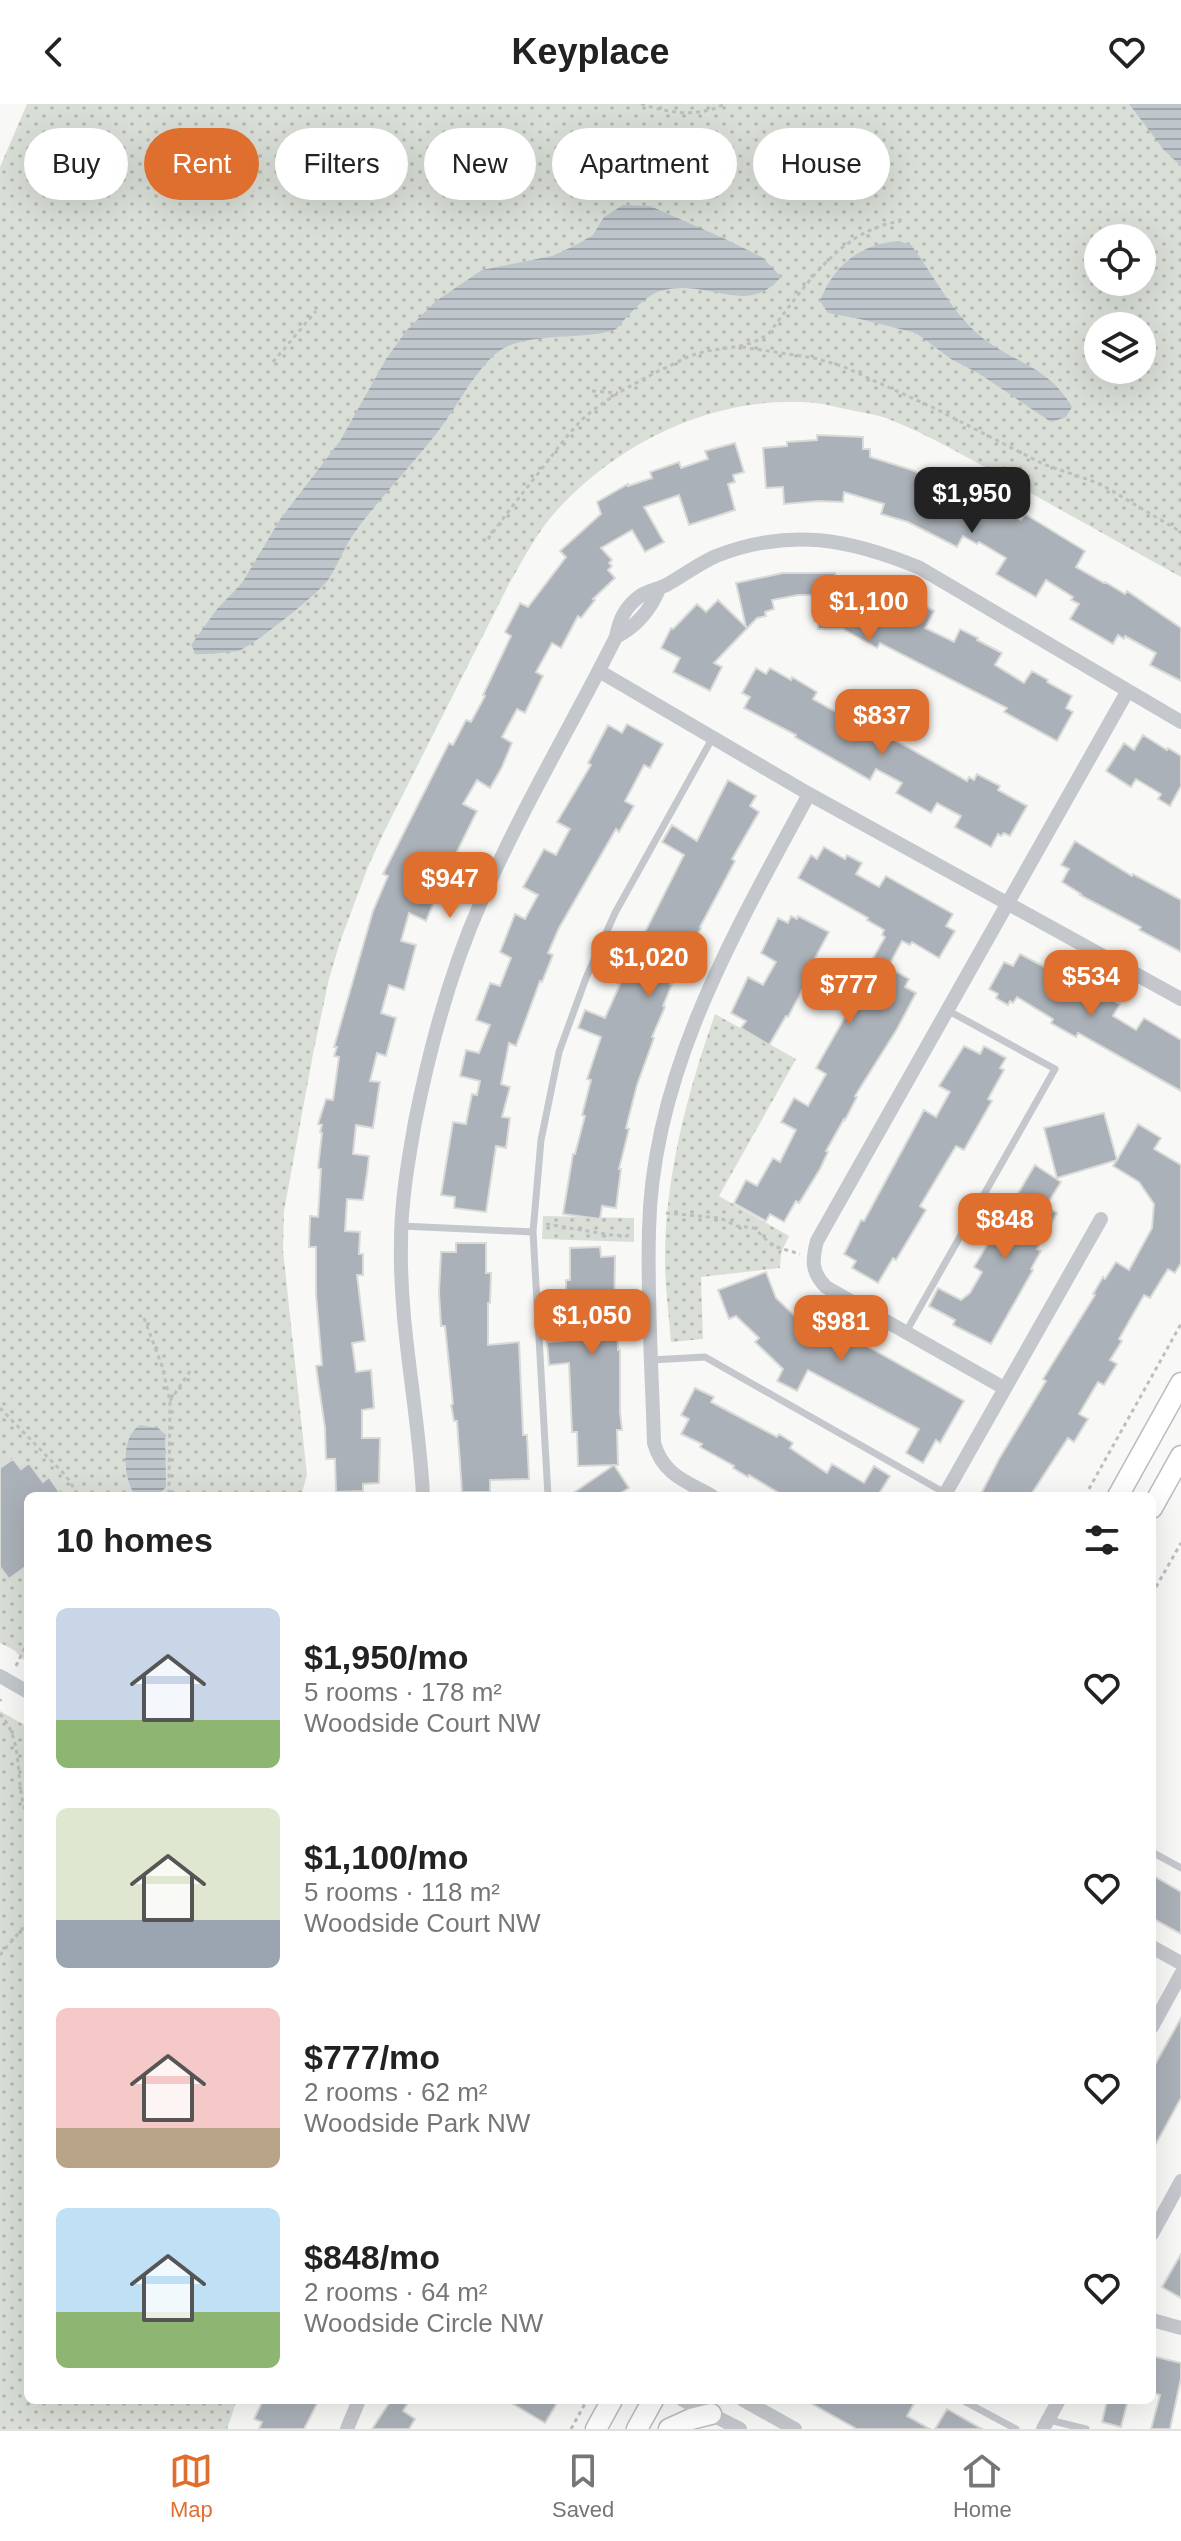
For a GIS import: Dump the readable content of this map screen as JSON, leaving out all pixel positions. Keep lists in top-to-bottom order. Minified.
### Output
{"page":{"header":"Keyplace","chip":["Buy","Rent","Filters","New","Apartment","House"],"price":["$1,950","$1,100","$837","$947","$1,020","$534","$777","$848","$1,050","$981"],"heading":"10 homes","list":[{"name":"$1,950/mo","note":"5 rooms · 178 m² · Woodside Court NW"},{"name":"$1,100/mo","note":"5 rooms · 118 m² · Woodside Court NW"},{"name":"$777/mo","note":"2 rooms · 62 m² · Woodside Park NW"},{"name":"$848/mo","note":"2 rooms · 64 m² · Woodside Circle NW"}],"tabs":["Map","Saved","Home"]}}
